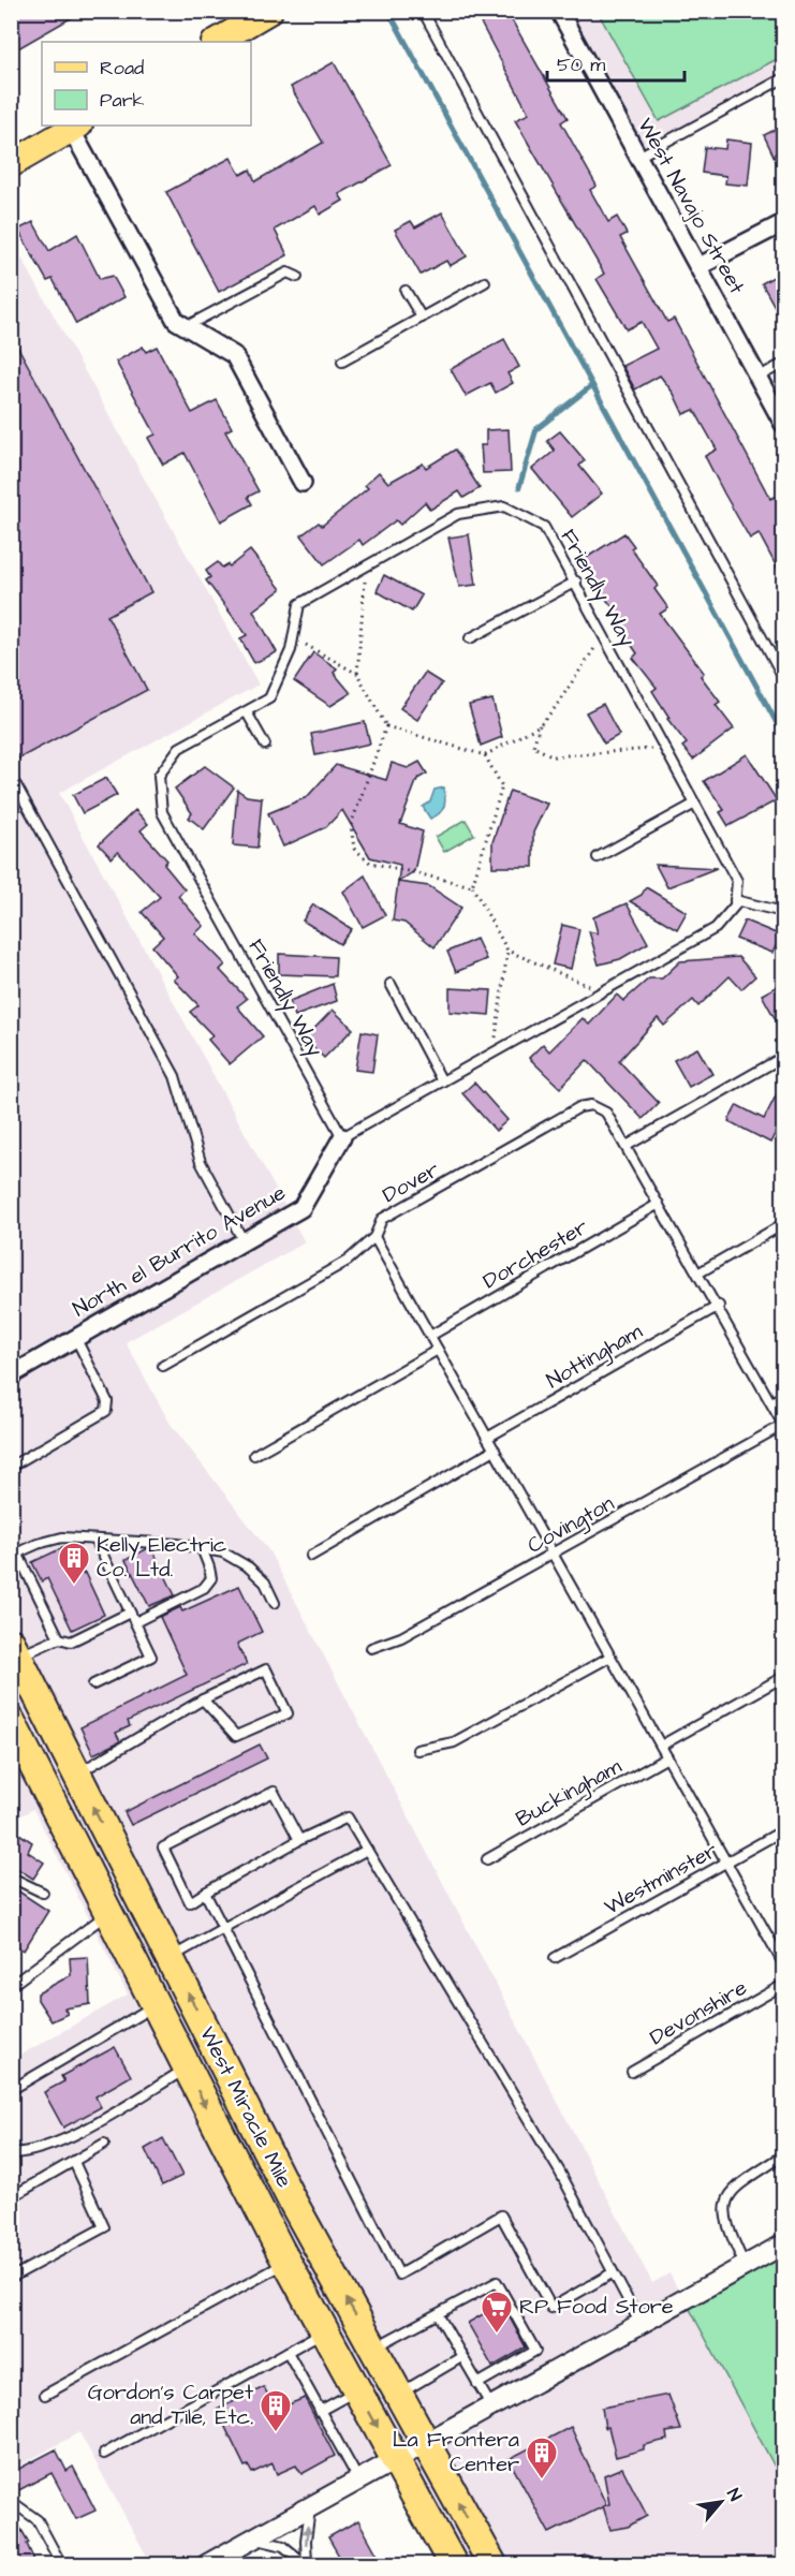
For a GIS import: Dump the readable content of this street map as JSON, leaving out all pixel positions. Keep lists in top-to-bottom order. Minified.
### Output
{"streets":{"highway":["West Miracle Mile"],"street":["West Navajo Street","North el Burrito Avenue"],"lane":["Friendly Way","Dover","Dorchester","Nottingham","Covington","Buckingham","Westminster","Devonshire"]},"crossings":[["Friendly Way","North el Burrito Avenue"]],"places":{"building":["Kelly Electric Co. Ltd.","Gordon's Carpet and Tile, Etc.","La Frontera Center"],"supermarket":["RP Food Store"]},"legend":["Road","Park"],"scale_bar":"50 m","north":"top right"}
